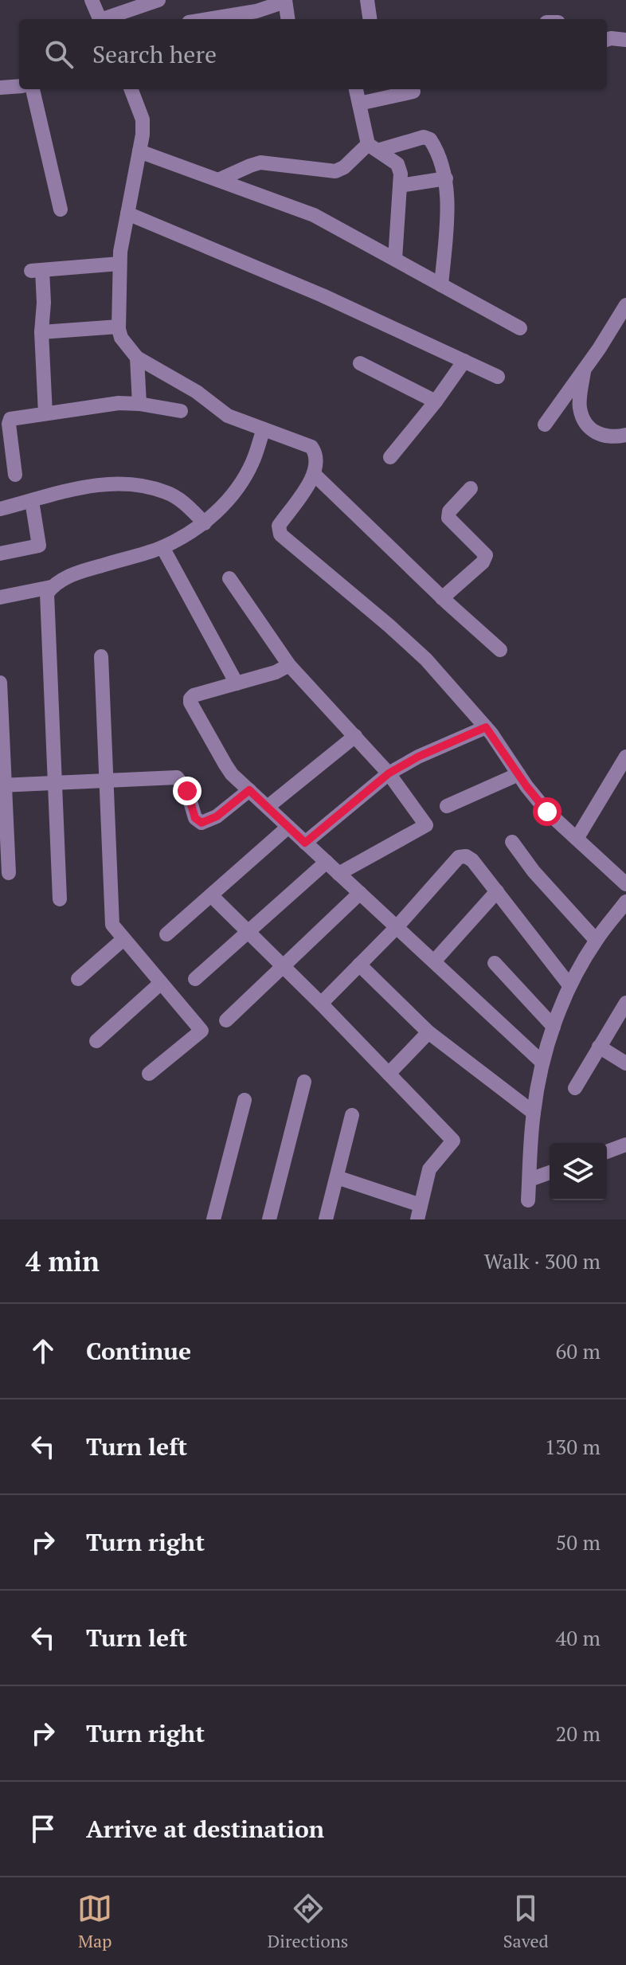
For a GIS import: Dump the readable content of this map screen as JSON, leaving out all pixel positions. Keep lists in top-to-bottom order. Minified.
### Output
{"page":{"search":"Search here","heading":["4 min","Walk · 300 m"],"list":[["Continue","60 m"],["Turn left","130 m"],["Turn right","50 m"],["Turn left","40 m"],["Turn right","20 m"],"Arrive at destination"],"nav":["Map","Directions","Saved"]}}
